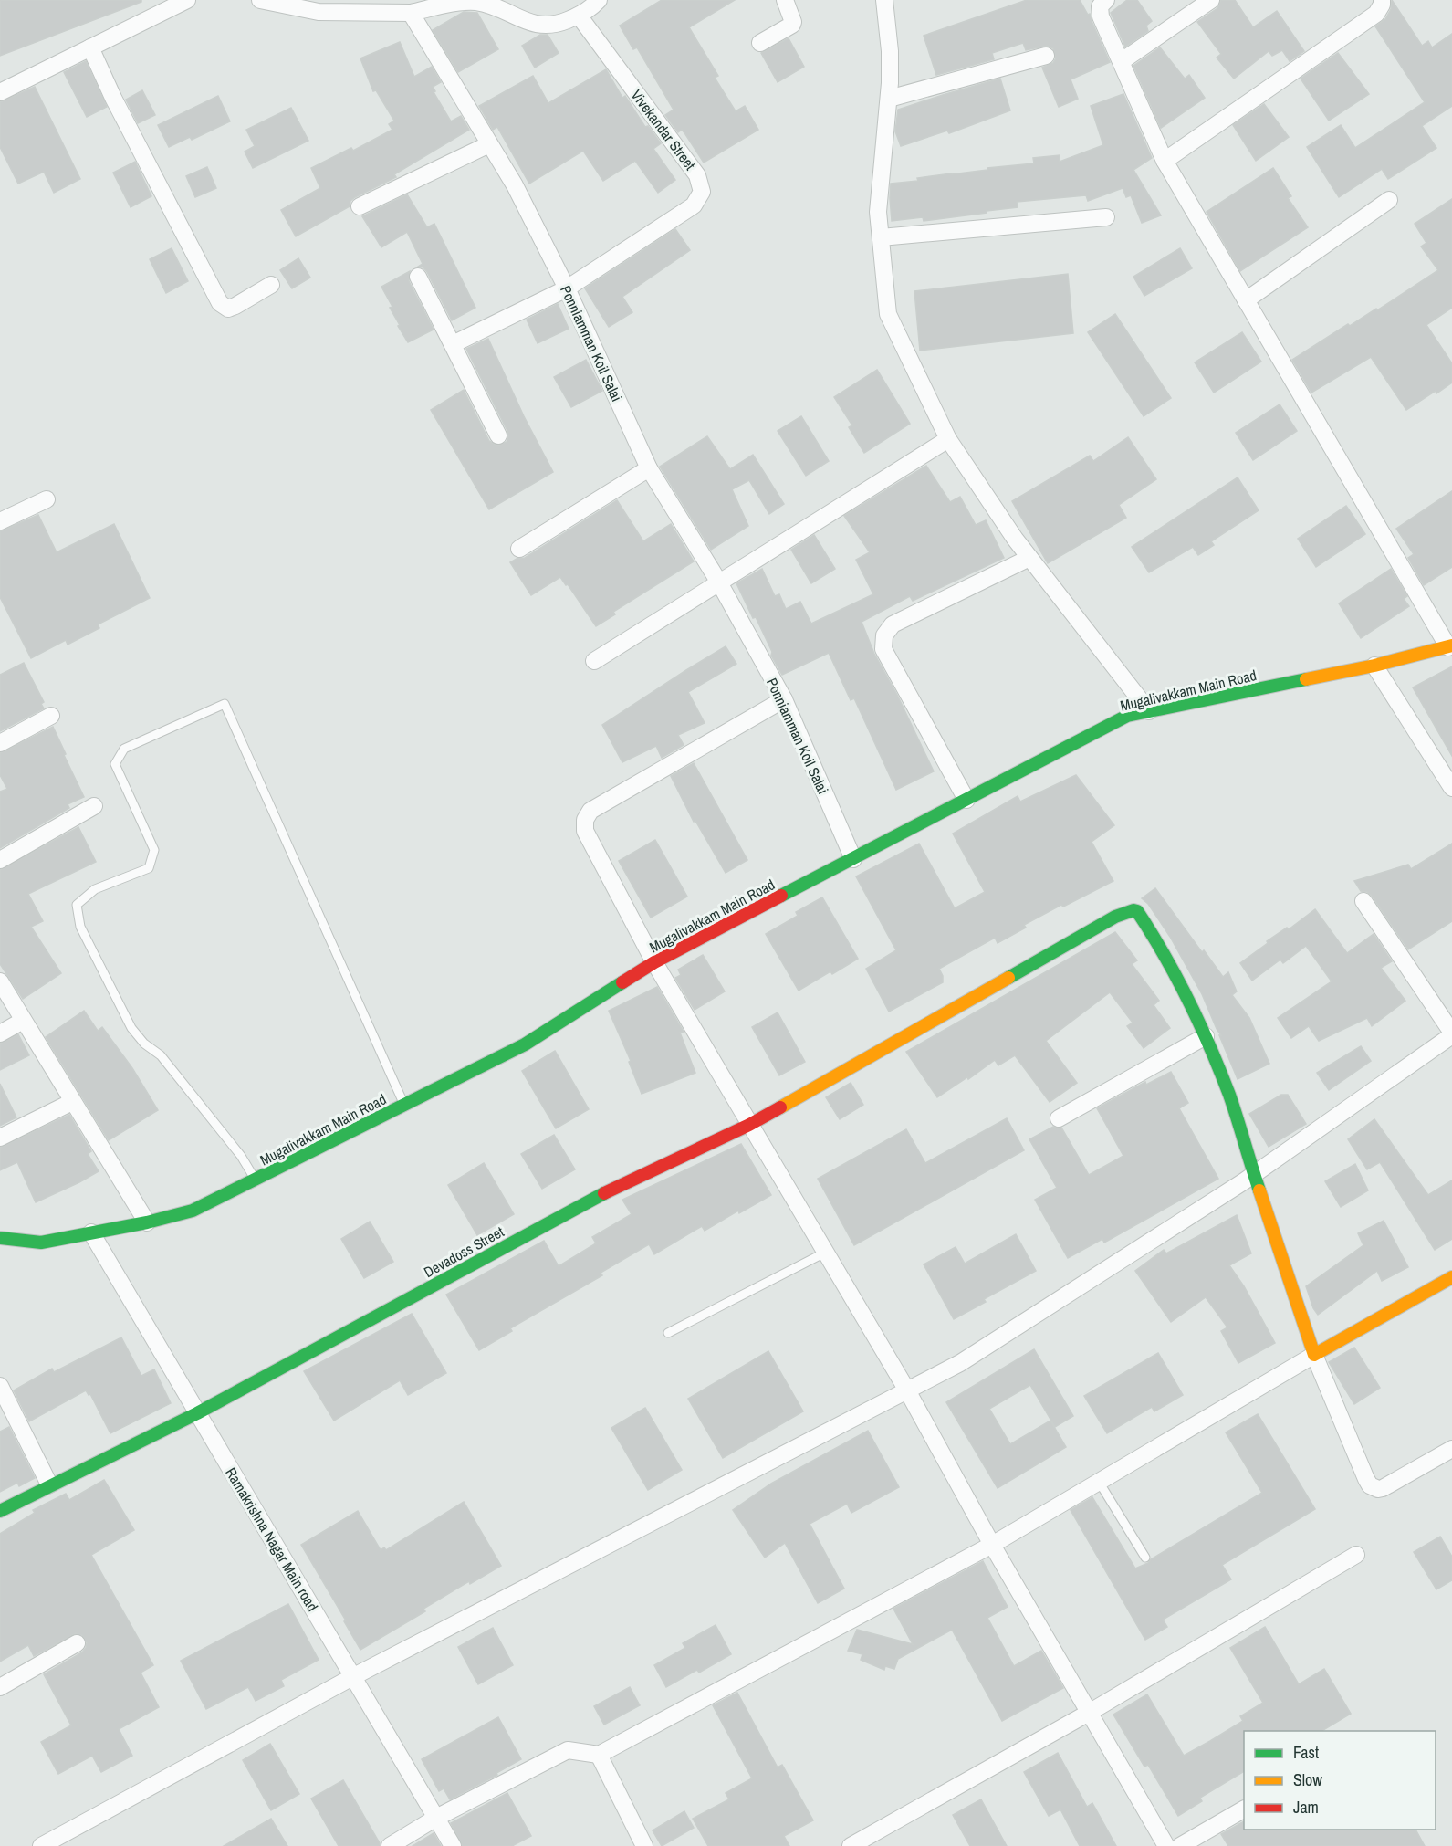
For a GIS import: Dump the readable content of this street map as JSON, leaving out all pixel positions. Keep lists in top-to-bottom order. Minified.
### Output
{"streets":{"street":["Vivekandar Street","Ponniamman Koil Salai","Mugalivakkam Main Road","Devadoss Street","Ramakrishna Nagar Main road"]},"crossings":[["Vivekandar Street","Ponniamman Koil Salai"],["Ponniamman Koil Salai","Mugalivakkam Main Road"],["Mugalivakkam Main Road","Ramakrishna Nagar Main road"],["Devadoss Street","Ramakrishna Nagar Main road"]],"legend":["Fast","Slow","Jam"]}
